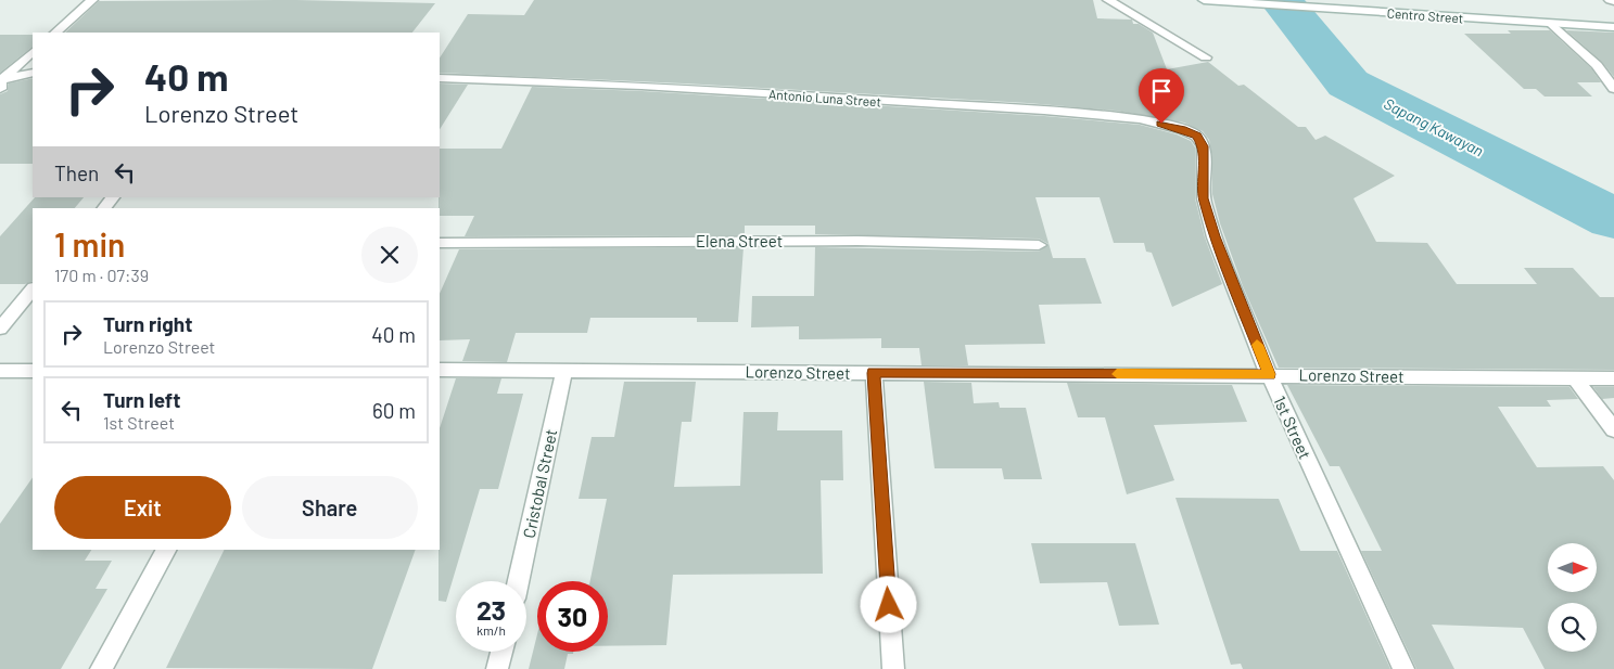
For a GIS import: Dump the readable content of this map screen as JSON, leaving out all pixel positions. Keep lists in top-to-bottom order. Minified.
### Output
{"streets":{"street":["Centro Street","Antonio Luna Street","Elena Street","Lorenzo Street","1st Street","Cristobal Street"]},"crossings":[["Antonio Luna Street","1st Street"],["Lorenzo Street","1st Street"],["Lorenzo Street","Cristobal Street"]],"water":["Sapang Kawayan"],"north":"right","page":{"turn":["40 m","Lorenzo Street"],"then":"Then","heading":["1 min","170 m · 07:39"],"list":[{"name":"Turn right","note":"Lorenzo Street","value":"40 m"},{"name":"Turn left","note":"1st Street","value":"60 m"}],"buttons":["Exit","Share"],"speed":"23 km/h","limit":"30"}}
